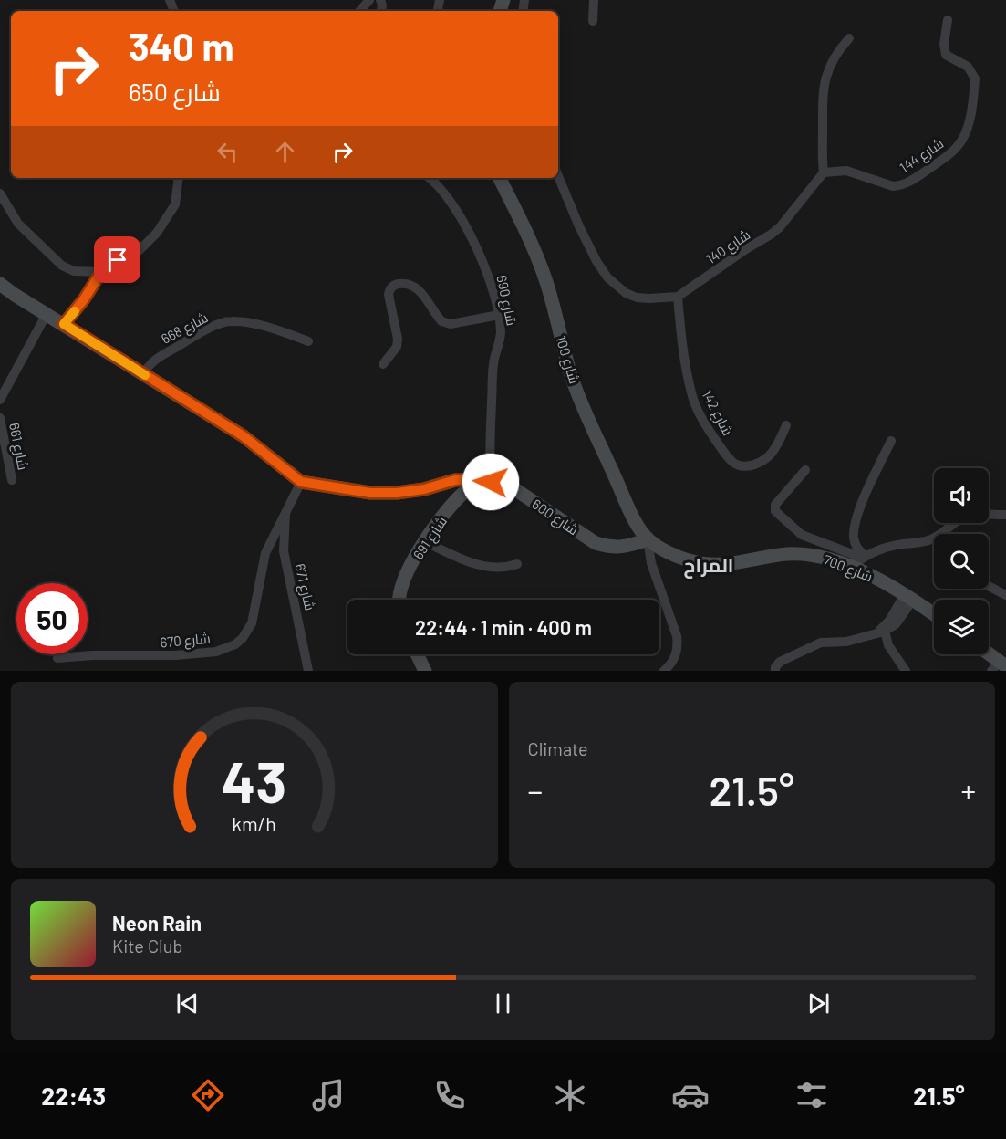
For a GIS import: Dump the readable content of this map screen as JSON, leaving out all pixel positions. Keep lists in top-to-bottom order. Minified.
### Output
{"streets":{"main road":["شارع 100","شارع 600","شارع 691","شارع 700"],"street":["شارع 144","شارع 140","شارع 690","شارع 668","شارع 142","شارع 661","شارع 671","شارع 670"]},"crossings":[["شارع 144","شارع 140"],["شارع 140","شارع 142"],["شارع 690","شارع 600"],["شارع 690","شارع 691"],["شارع 668","شارع 600"],["شارع 100","شارع 600"],["شارع 100","شارع 700"],["شارع 600","شارع 691"],["شارع 600","شارع 700"],["شارع 600","شارع 670"],["شارع 671","شارع 670"]],"districts":["المراح"],"page":{"turn":["340 m","شارع 650"],"limit":"50","trip":"22:44 · 1 min · 400 m","tile":"Climate","heat":["−","21.5°","+"],"song":["Neon Rain","Kite Club"],"tabs":["22:43","21.5°"],"gauge":["43","km/h"]}}
